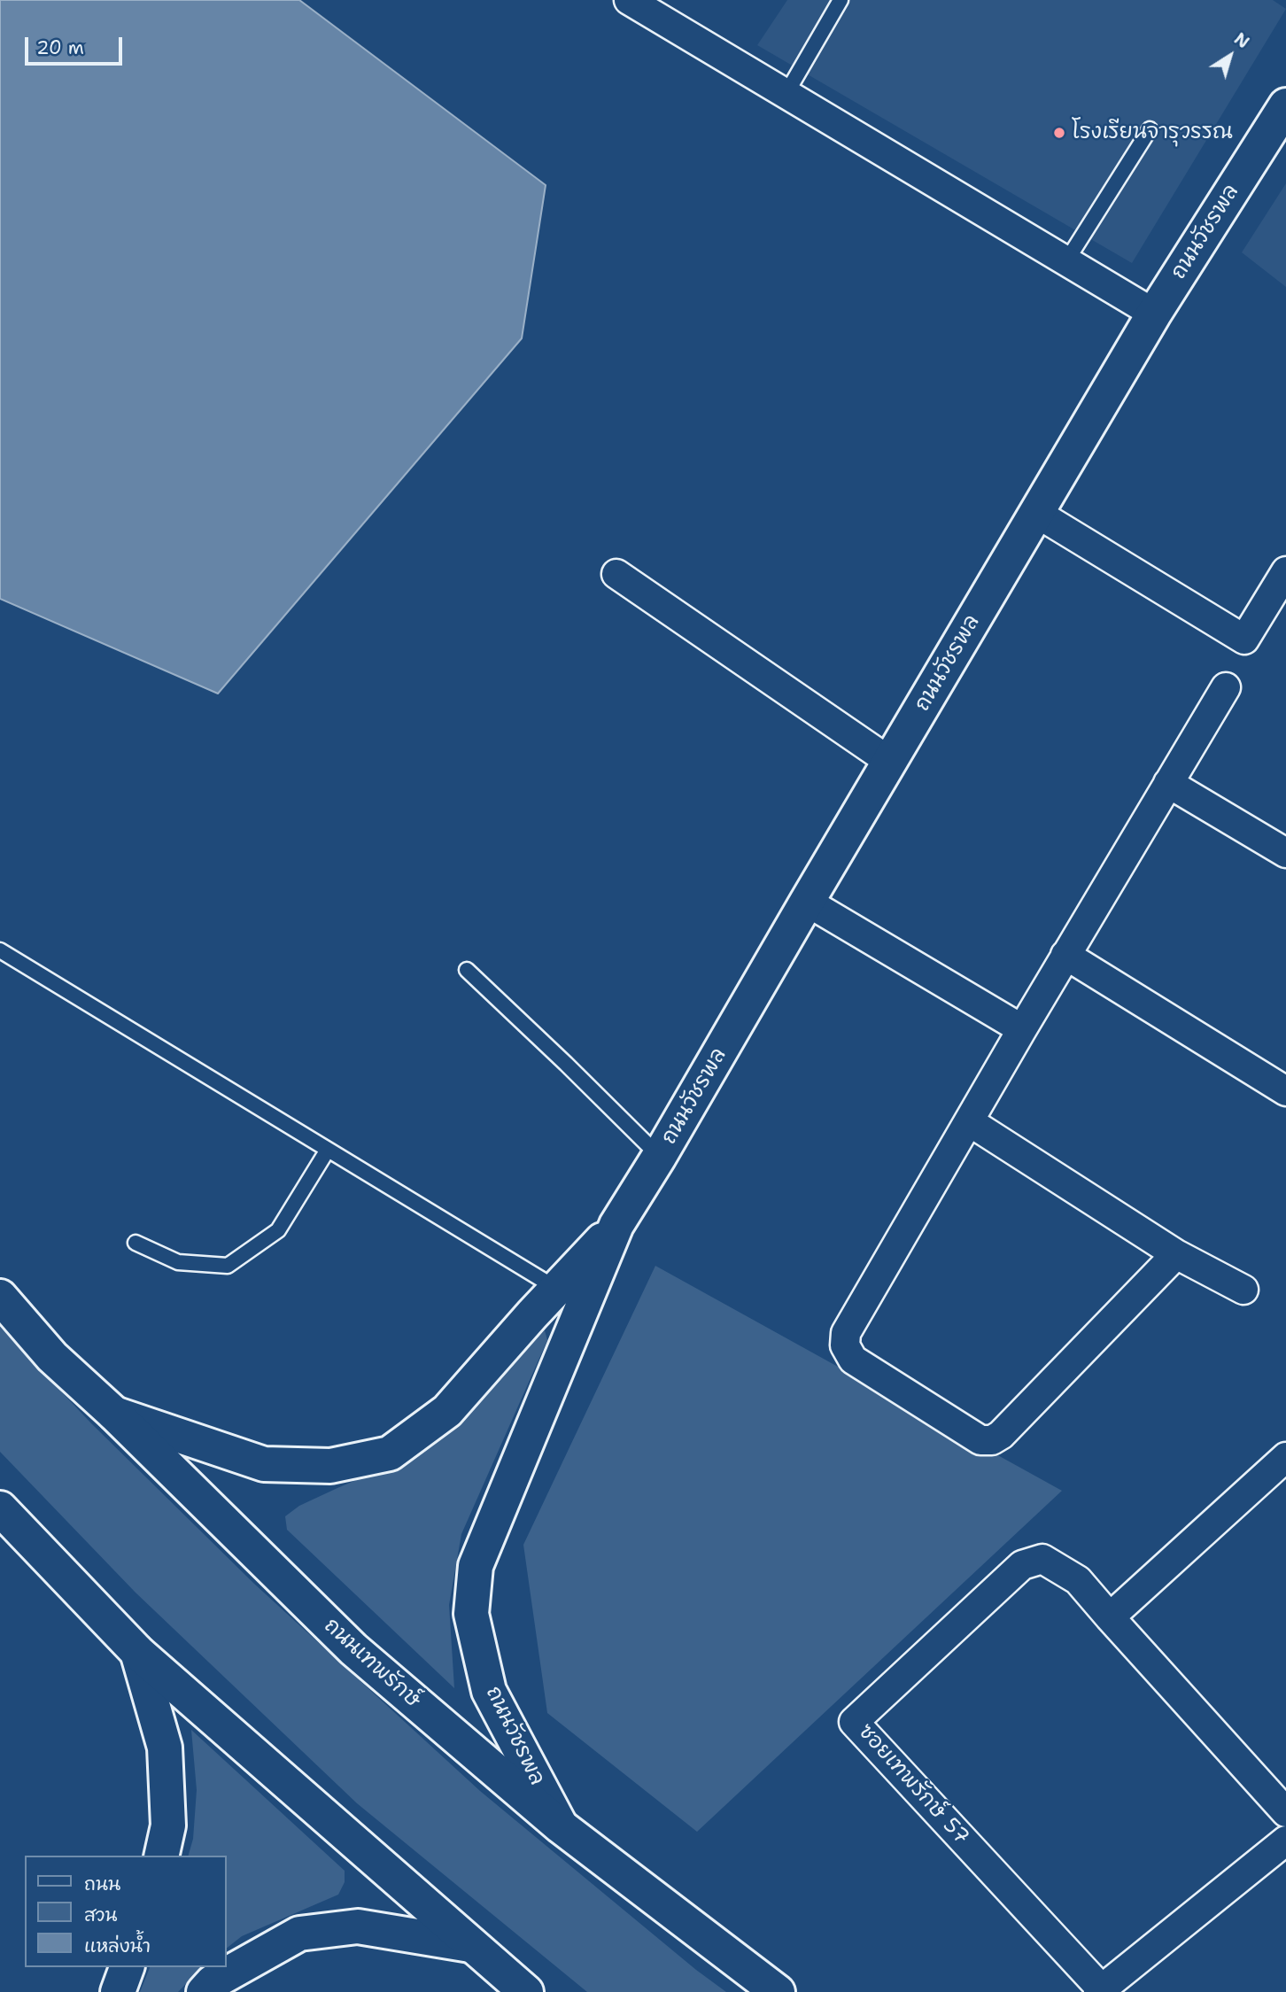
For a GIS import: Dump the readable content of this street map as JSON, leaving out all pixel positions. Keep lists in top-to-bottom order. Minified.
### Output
{"streets":{"street":["ถนนวัชรพล","ถนนเทพรักษ์","ซอยเทพรักษ์ 57"]},"crossings":[["ถนนวัชรพล","ถนนเทพรักษ์"]],"places":["โรงเรียนจารุวรรณ"],"legend":["ถนน","สวน","แหล่งน้ำ"],"scale_bar":"20 m","north":"top right"}
